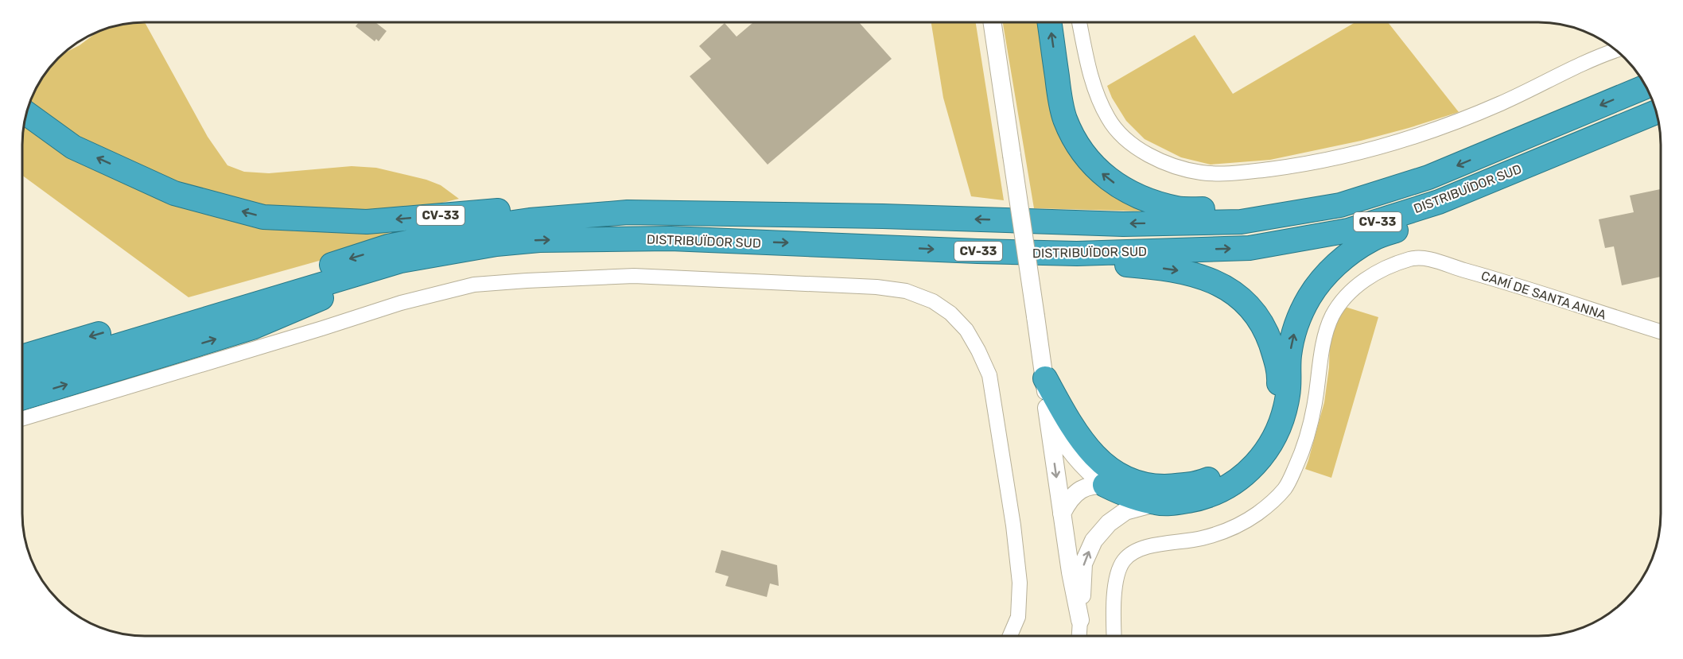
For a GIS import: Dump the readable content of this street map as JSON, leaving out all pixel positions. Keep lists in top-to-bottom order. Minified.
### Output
{"streets":{"highway":["DISTRIBUÏDOR SUD","CV-33"],"street":["CAMÍ DE SANTA ANNA"]},"crossings":[["DISTRIBUÏDOR SUD","CV-33"]]}
